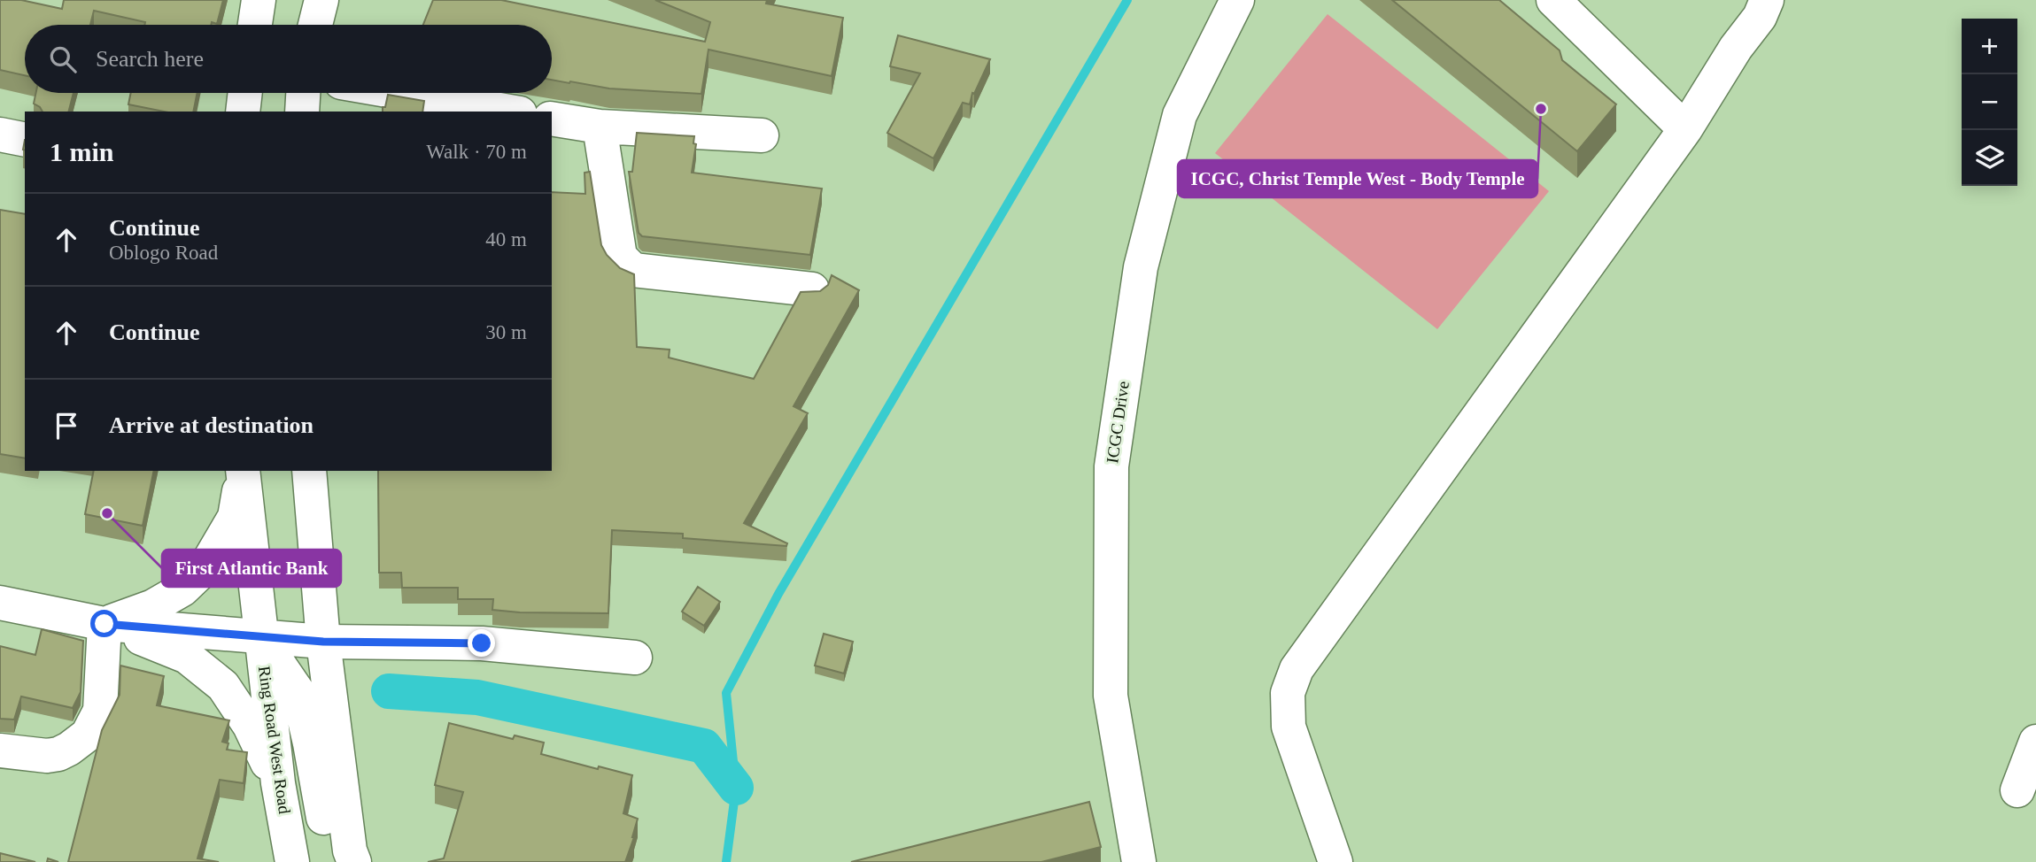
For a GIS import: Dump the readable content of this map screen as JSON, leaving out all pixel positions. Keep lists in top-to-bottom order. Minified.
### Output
{"streets":{"main road":["ICGC Drive","Ring Road West Road"]},"places":["ICGC, Christ Temple West - Body Temple","First Atlantic Bank"],"page":{"map_buttons":["+","−"],"search":"Search here","heading":["1 min","Walk · 70 m"],"list":[["Continue","Oblogo Road","40 m"],["Continue","30 m"],"Arrive at destination"]}}
